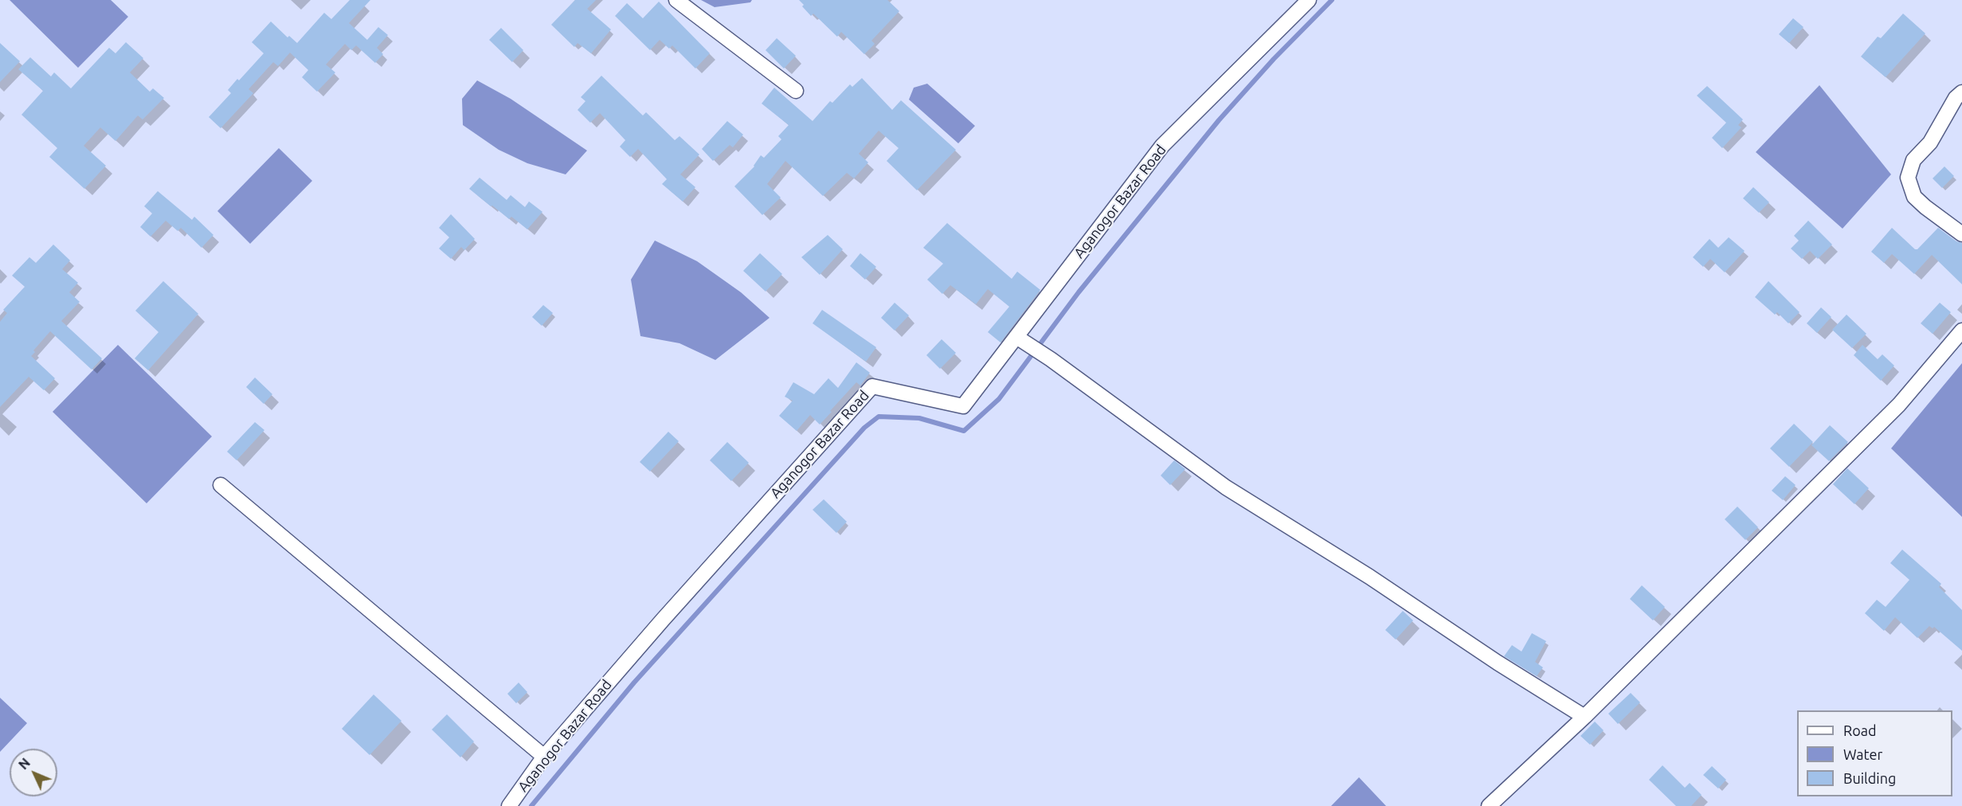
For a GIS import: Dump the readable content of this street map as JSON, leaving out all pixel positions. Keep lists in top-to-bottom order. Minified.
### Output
{"streets":{"street":["Aganogor Bazar Road"]},"legend":["Road","Water","Building"],"north":"top left"}
